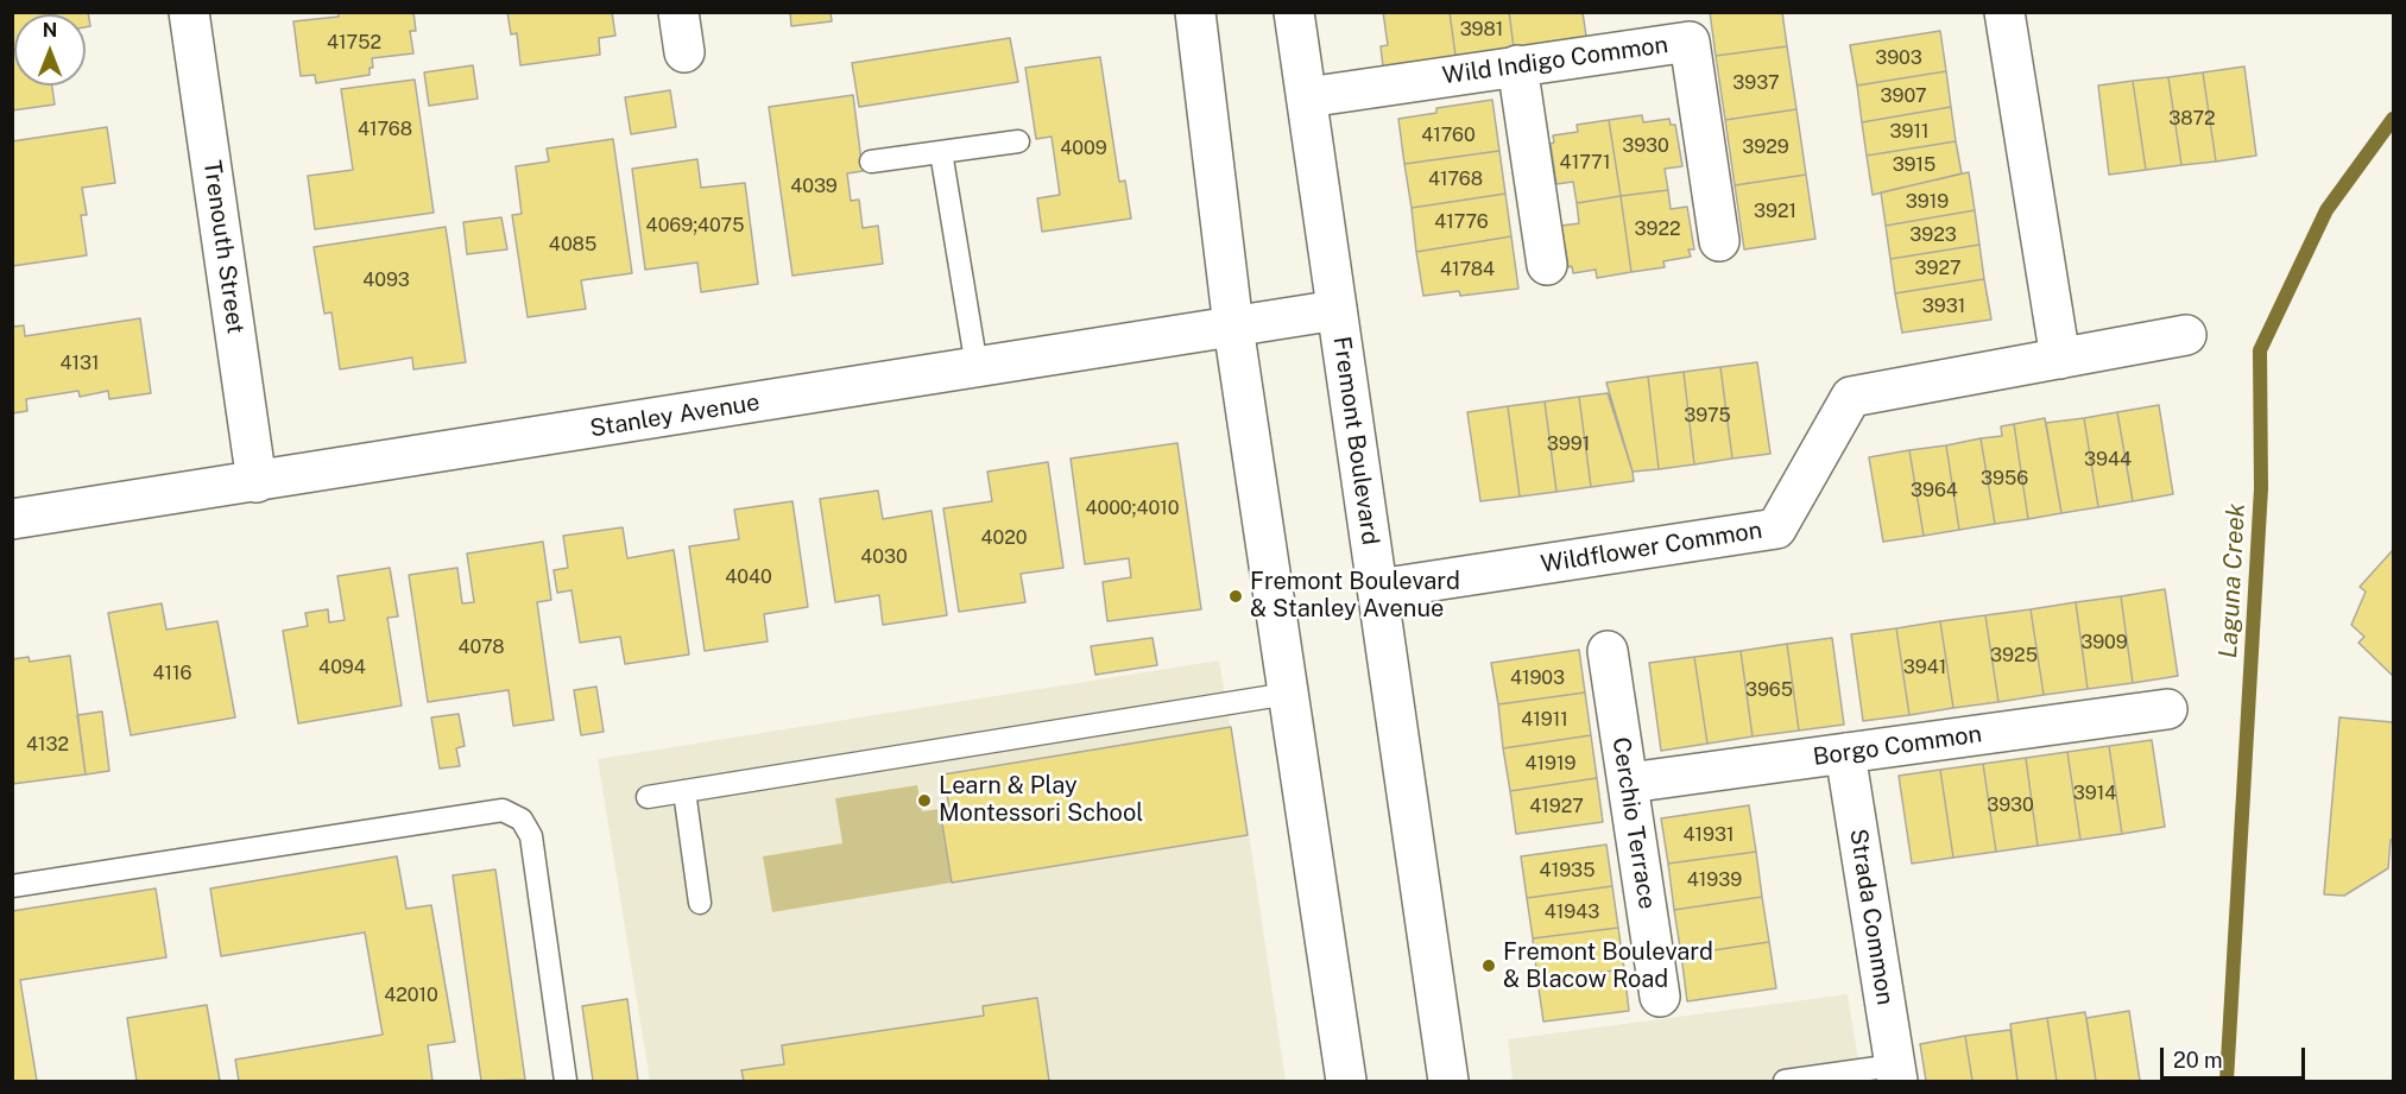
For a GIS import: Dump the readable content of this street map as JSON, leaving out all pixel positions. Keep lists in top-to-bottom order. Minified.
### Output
{"streets":{"street":["Wild Indigo Common","Trenouth Street","Stanley Avenue","Fremont Boulevard","Wildflower Common","Borgo Common","Cerchio Terrace","Strada Common"]},"crossings":[["Wild Indigo Common","Fremont Boulevard"],["Trenouth Street","Stanley Avenue"],["Stanley Avenue","Fremont Boulevard"],["Fremont Boulevard","Wildflower Common"],["Borgo Common","Cerchio Terrace"],["Borgo Common","Strada Common"]],"water":["Laguna Creek"],"places":["Fremont Boulevard & Stanley Avenue","Learn & Play Montessori School","Fremont Boulevard & Blacow Road"],"house_numbers":["3981","41752","3903","3937","3907","3872","41768","3911","41760","3930","3929","4009","41771","3915","41768","4039","3919","3921","41776","4069;4075","3922","3923","4085","3927","41784","4093","3931","4131","3975","3991","3944","3956","3964","4000;4010","4020","4030","4040","3909","4078","3925","4094","3941","4116","41903","3965","41911","4132","41919","3914","3930","41927","41931","41935","41939","41943","42010"],"scale_bar":"20 m","north":"top"}
